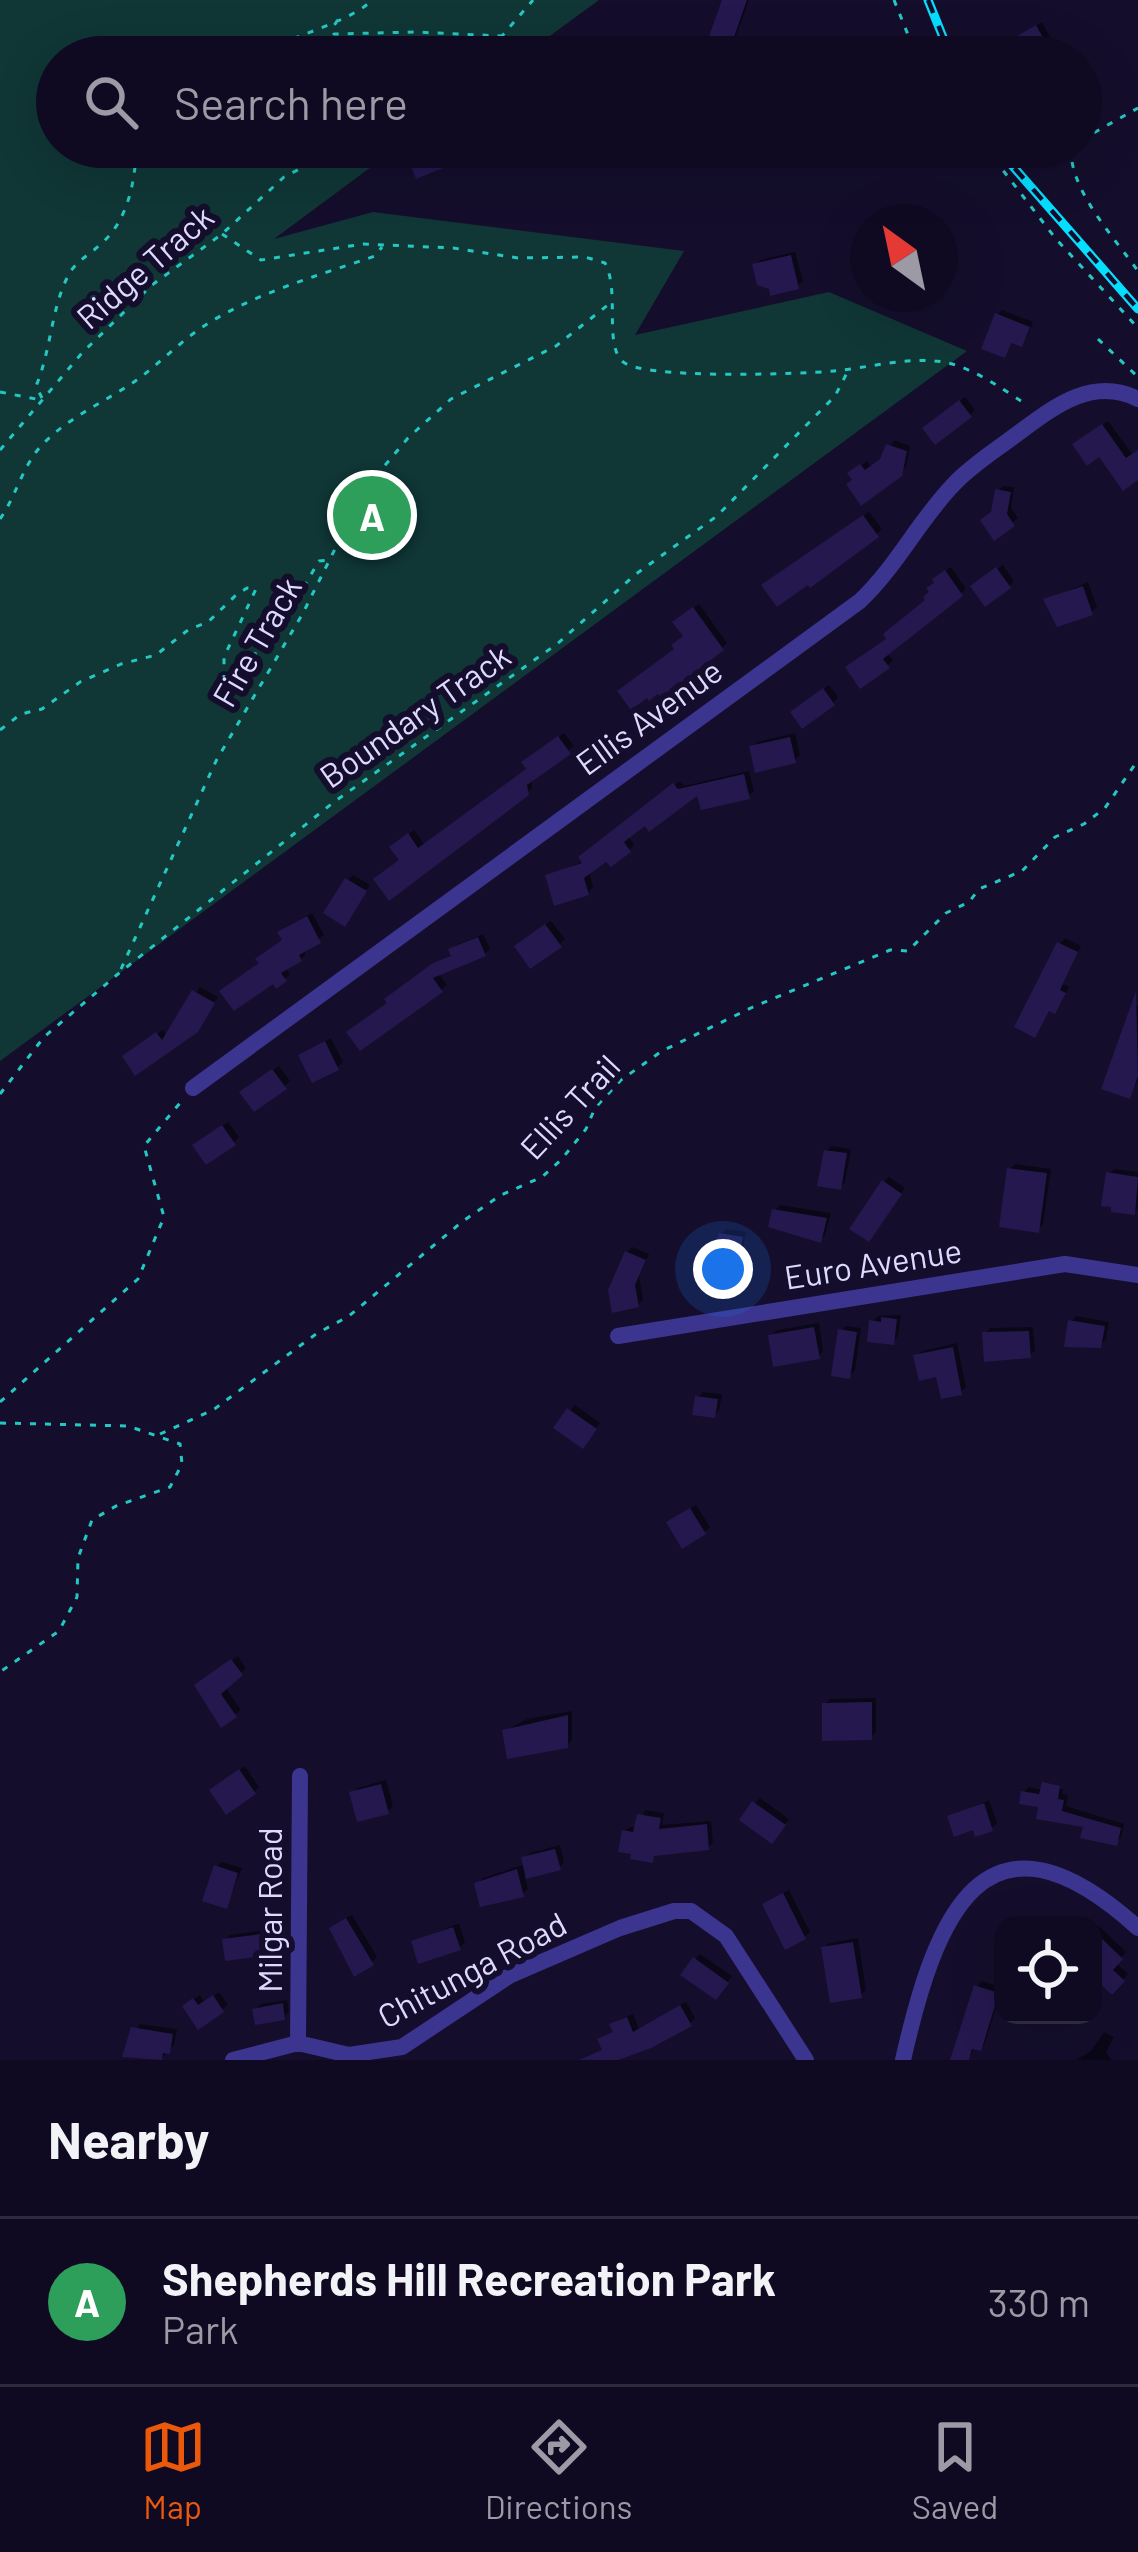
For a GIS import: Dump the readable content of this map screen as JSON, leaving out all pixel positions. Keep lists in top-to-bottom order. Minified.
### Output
{"streets":{"street":["Ellis Avenue","Euro Avenue","Milgar Road","Chitunga Road"],"path":["Ridge Track","Fire Track","Boundary Track","Ellis Trail"]},"crossings":[["Fire Track","Boundary Track"],["Milgar Road","Chitunga Road"]],"north":"top left","page":{"search":"Search here","pins":"A","heading":"Nearby","list":[{"mark":"A","name":"Shepherds Hill Recreation Park","note":"Park","value":"330 m"}],"nav":["Map","Directions","Saved"]}}
